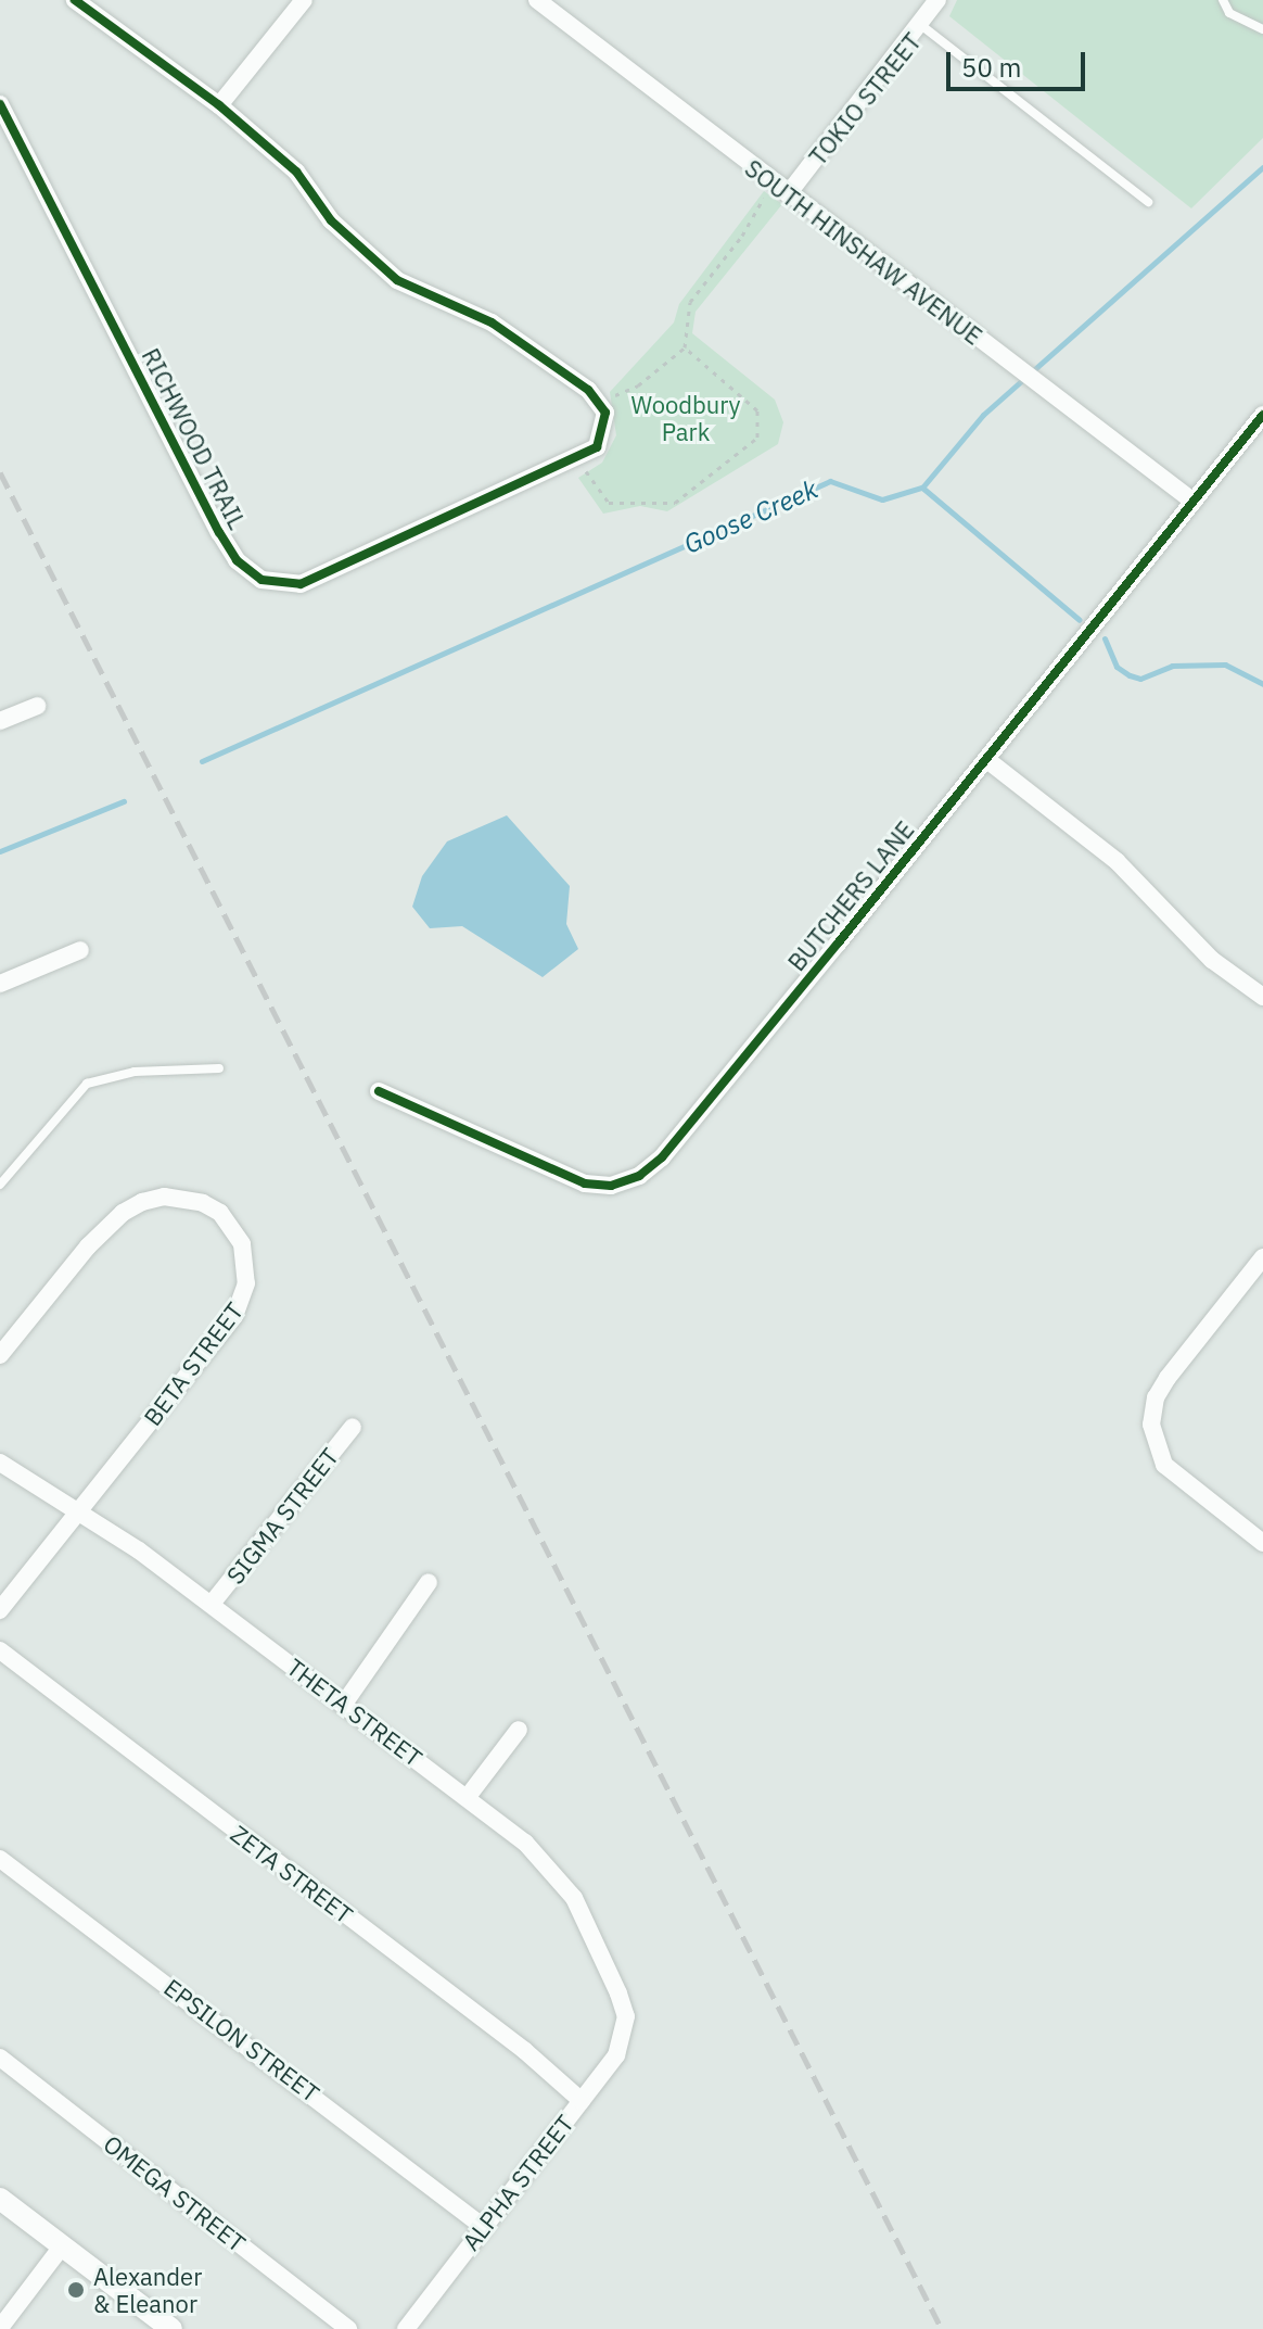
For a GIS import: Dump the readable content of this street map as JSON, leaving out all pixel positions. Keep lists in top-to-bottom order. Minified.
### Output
{"streets":{"street":["TOKIO STREET","SOUTH HINSHAW AVENUE","RICHWOOD TRAIL","BUTCHERS LANE","BETA STREET","SIGMA STREET","THETA STREET","ZETA STREET","EPSILON STREET","ALPHA STREET","OMEGA STREET"]},"crossings":[["TOKIO STREET","SOUTH HINSHAW AVENUE"],["SOUTH HINSHAW AVENUE","BUTCHERS LANE"],["BETA STREET","THETA STREET"],["SIGMA STREET","THETA STREET"],["THETA STREET","ALPHA STREET"],["ZETA STREET","ALPHA STREET"],["EPSILON STREET","ALPHA STREET"]],"water":["Goose Creek"],"parks":["Woodbury Park"],"places":["Alexander & Eleanor"],"scale_bar":"50 m"}
